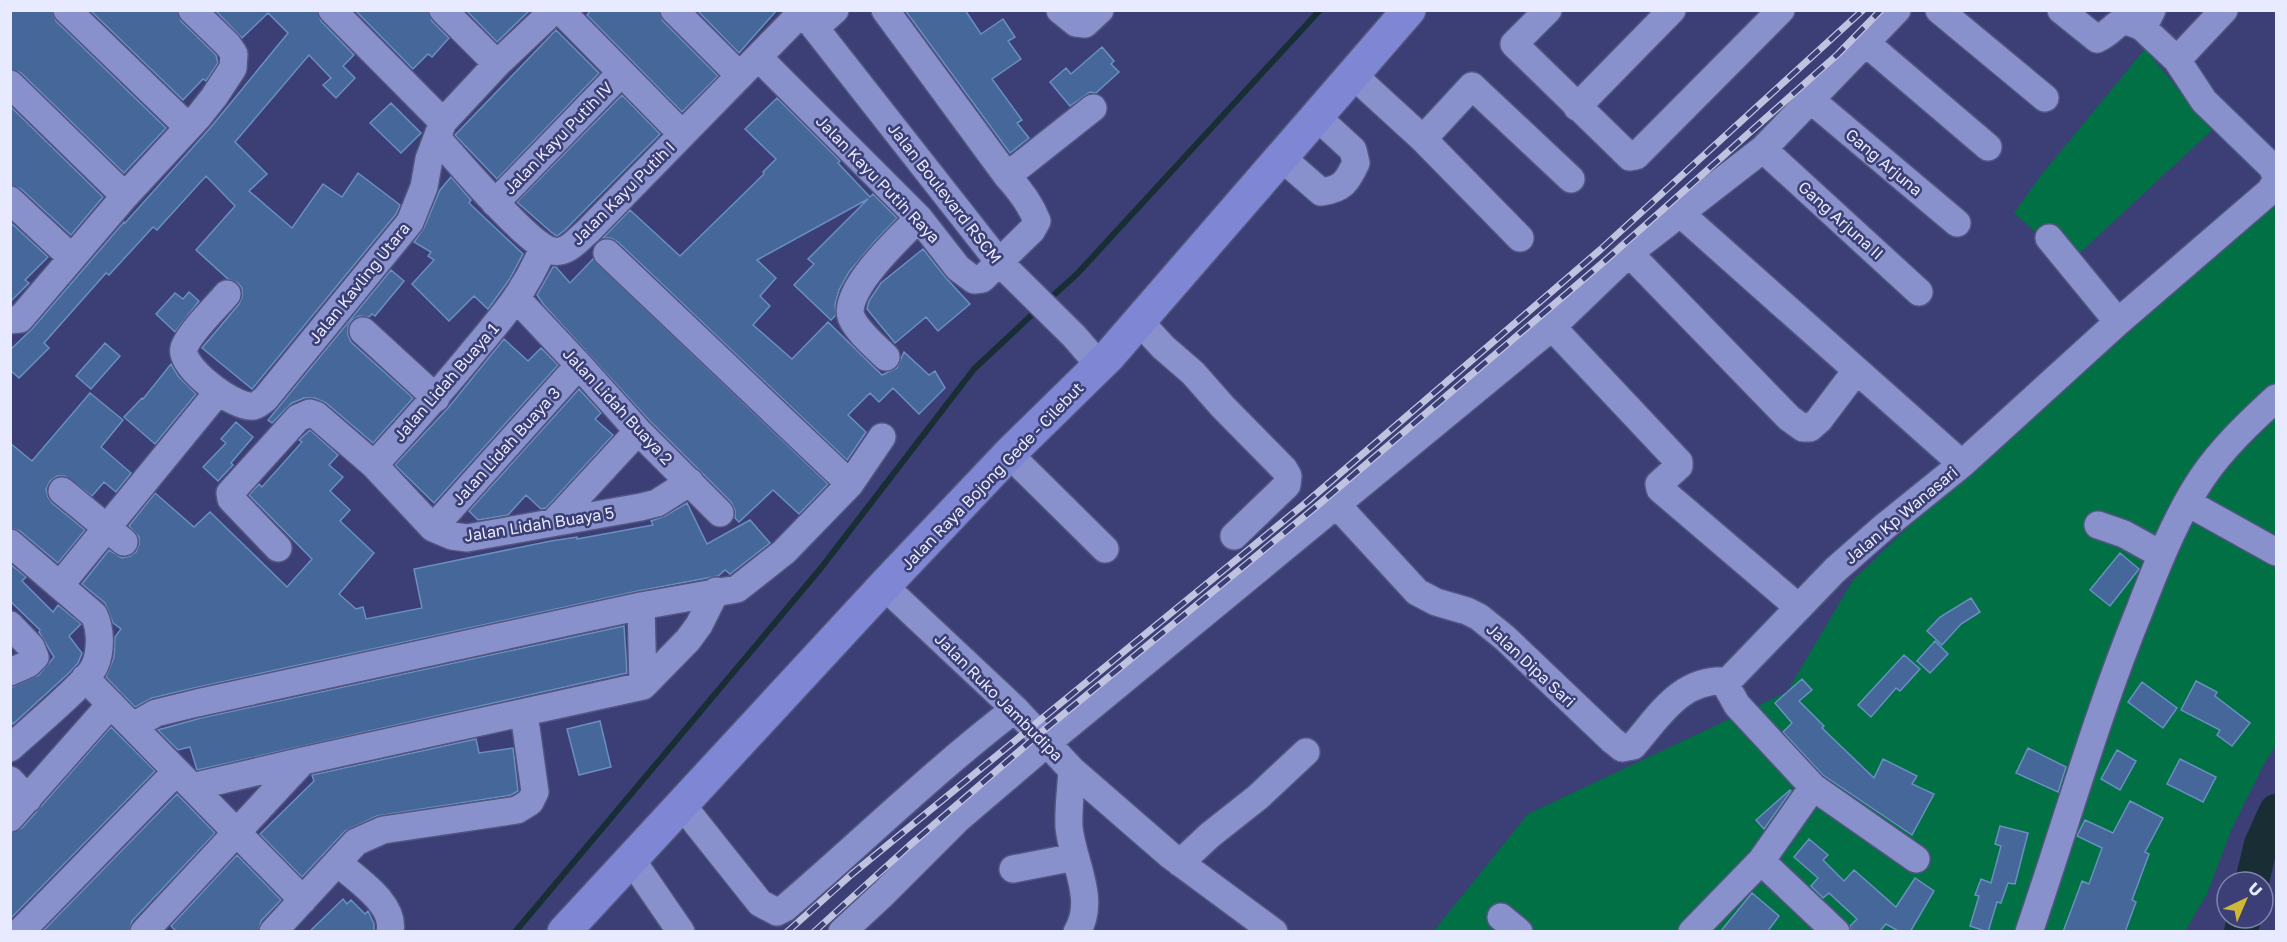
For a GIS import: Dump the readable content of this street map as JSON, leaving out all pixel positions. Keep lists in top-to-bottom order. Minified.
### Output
{"streets":{"main road":["Jalan Raya Bojong Gede - Cilebut"],"street":["Jalan Kayu Putih IV","Gang Arjuna","Jalan Kayu Putih Raya","Jalan Kayu Putih I","Jalan Boulevard RSCM","Gang Arjuna II","Jalan Kavling Utara","Jalan Lidah Buaya 1","Jalan Lidah Buaya 2","Jalan Lidah Buaya 3","Jalan Kp Wanasari","Jalan Lidah Buaya 5","Jalan Dipa Sari","Jalan Ruko Jambudipa"]},"crossings":[["Jalan Kayu Putih Raya","Jalan Kayu Putih I"],["Jalan Kayu Putih Raya","Jalan Boulevard RSCM"],["Jalan Kayu Putih I","Jalan Boulevard RSCM"],["Jalan Kayu Putih I","Jalan Lidah Buaya 1"],["Jalan Boulevard RSCM","Jalan Raya Bojong Gede - Cilebut"],["Jalan Lidah Buaya 1","Jalan Lidah Buaya 2"],["Jalan Lidah Buaya 1","Jalan Lidah Buaya 5"],["Jalan Lidah Buaya 2","Jalan Lidah Buaya 3"],["Jalan Lidah Buaya 2","Jalan Lidah Buaya 5"],["Jalan Lidah Buaya 3","Jalan Lidah Buaya 5"],["Jalan Raya Bojong Gede - Cilebut","Jalan Ruko Jambudipa"],["Jalan Kp Wanasari","Jalan Dipa Sari"]],"north":"top right"}
